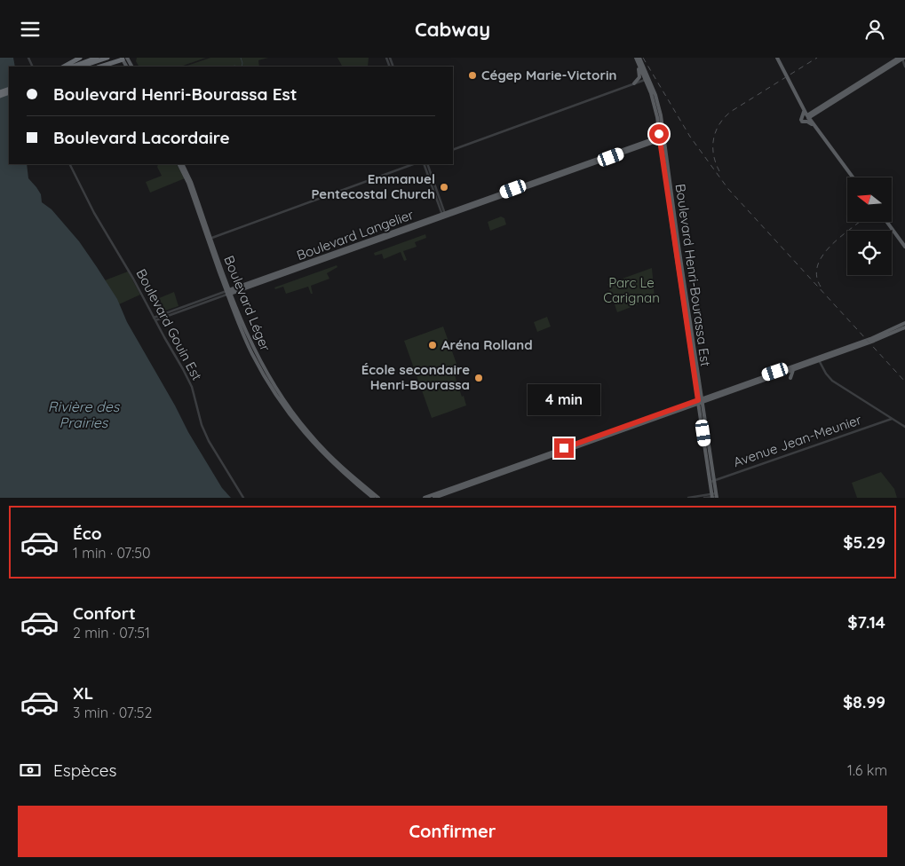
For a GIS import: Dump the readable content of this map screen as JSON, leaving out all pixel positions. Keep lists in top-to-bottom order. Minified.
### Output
{"streets":{"main road":["Boulevard Langelier","Boulevard Henri-Bourassa Est","Boulevard Léger"],"street":["Boulevard Gouin Est","Avenue Jean-Meunier"]},"crossings":[["Boulevard Langelier","Boulevard Henri-Bourassa Est"],["Boulevard Langelier","Boulevard Léger"],["Boulevard Langelier","Boulevard Gouin Est"],["Boulevard Henri-Bourassa Est","Avenue Jean-Meunier"]],"water":["Rivière des Prairies"],"parks":["Parc Le Carignan"],"places":["Cégep Marie-Victorin","Emmanuel Pentecostal Church","Aréna Rolland","École secondaire Henri-Bourassa"],"north":"left","page":{"header":"Cabway","banner":["Boulevard Henri-Bourassa Est","Boulevard Lacordaire"],"bubble":"4 min","list":[{"name":"Éco","note":"1 min · 07:50","value":"$5.29"},{"name":"Confort","note":"2 min · 07:51","value":"$7.14"},{"name":"XL","note":"3 min · 07:52","value":"$8.99"}],"pay":["Espèces","1.6 km"],"buttons":"Confirmer"}}
